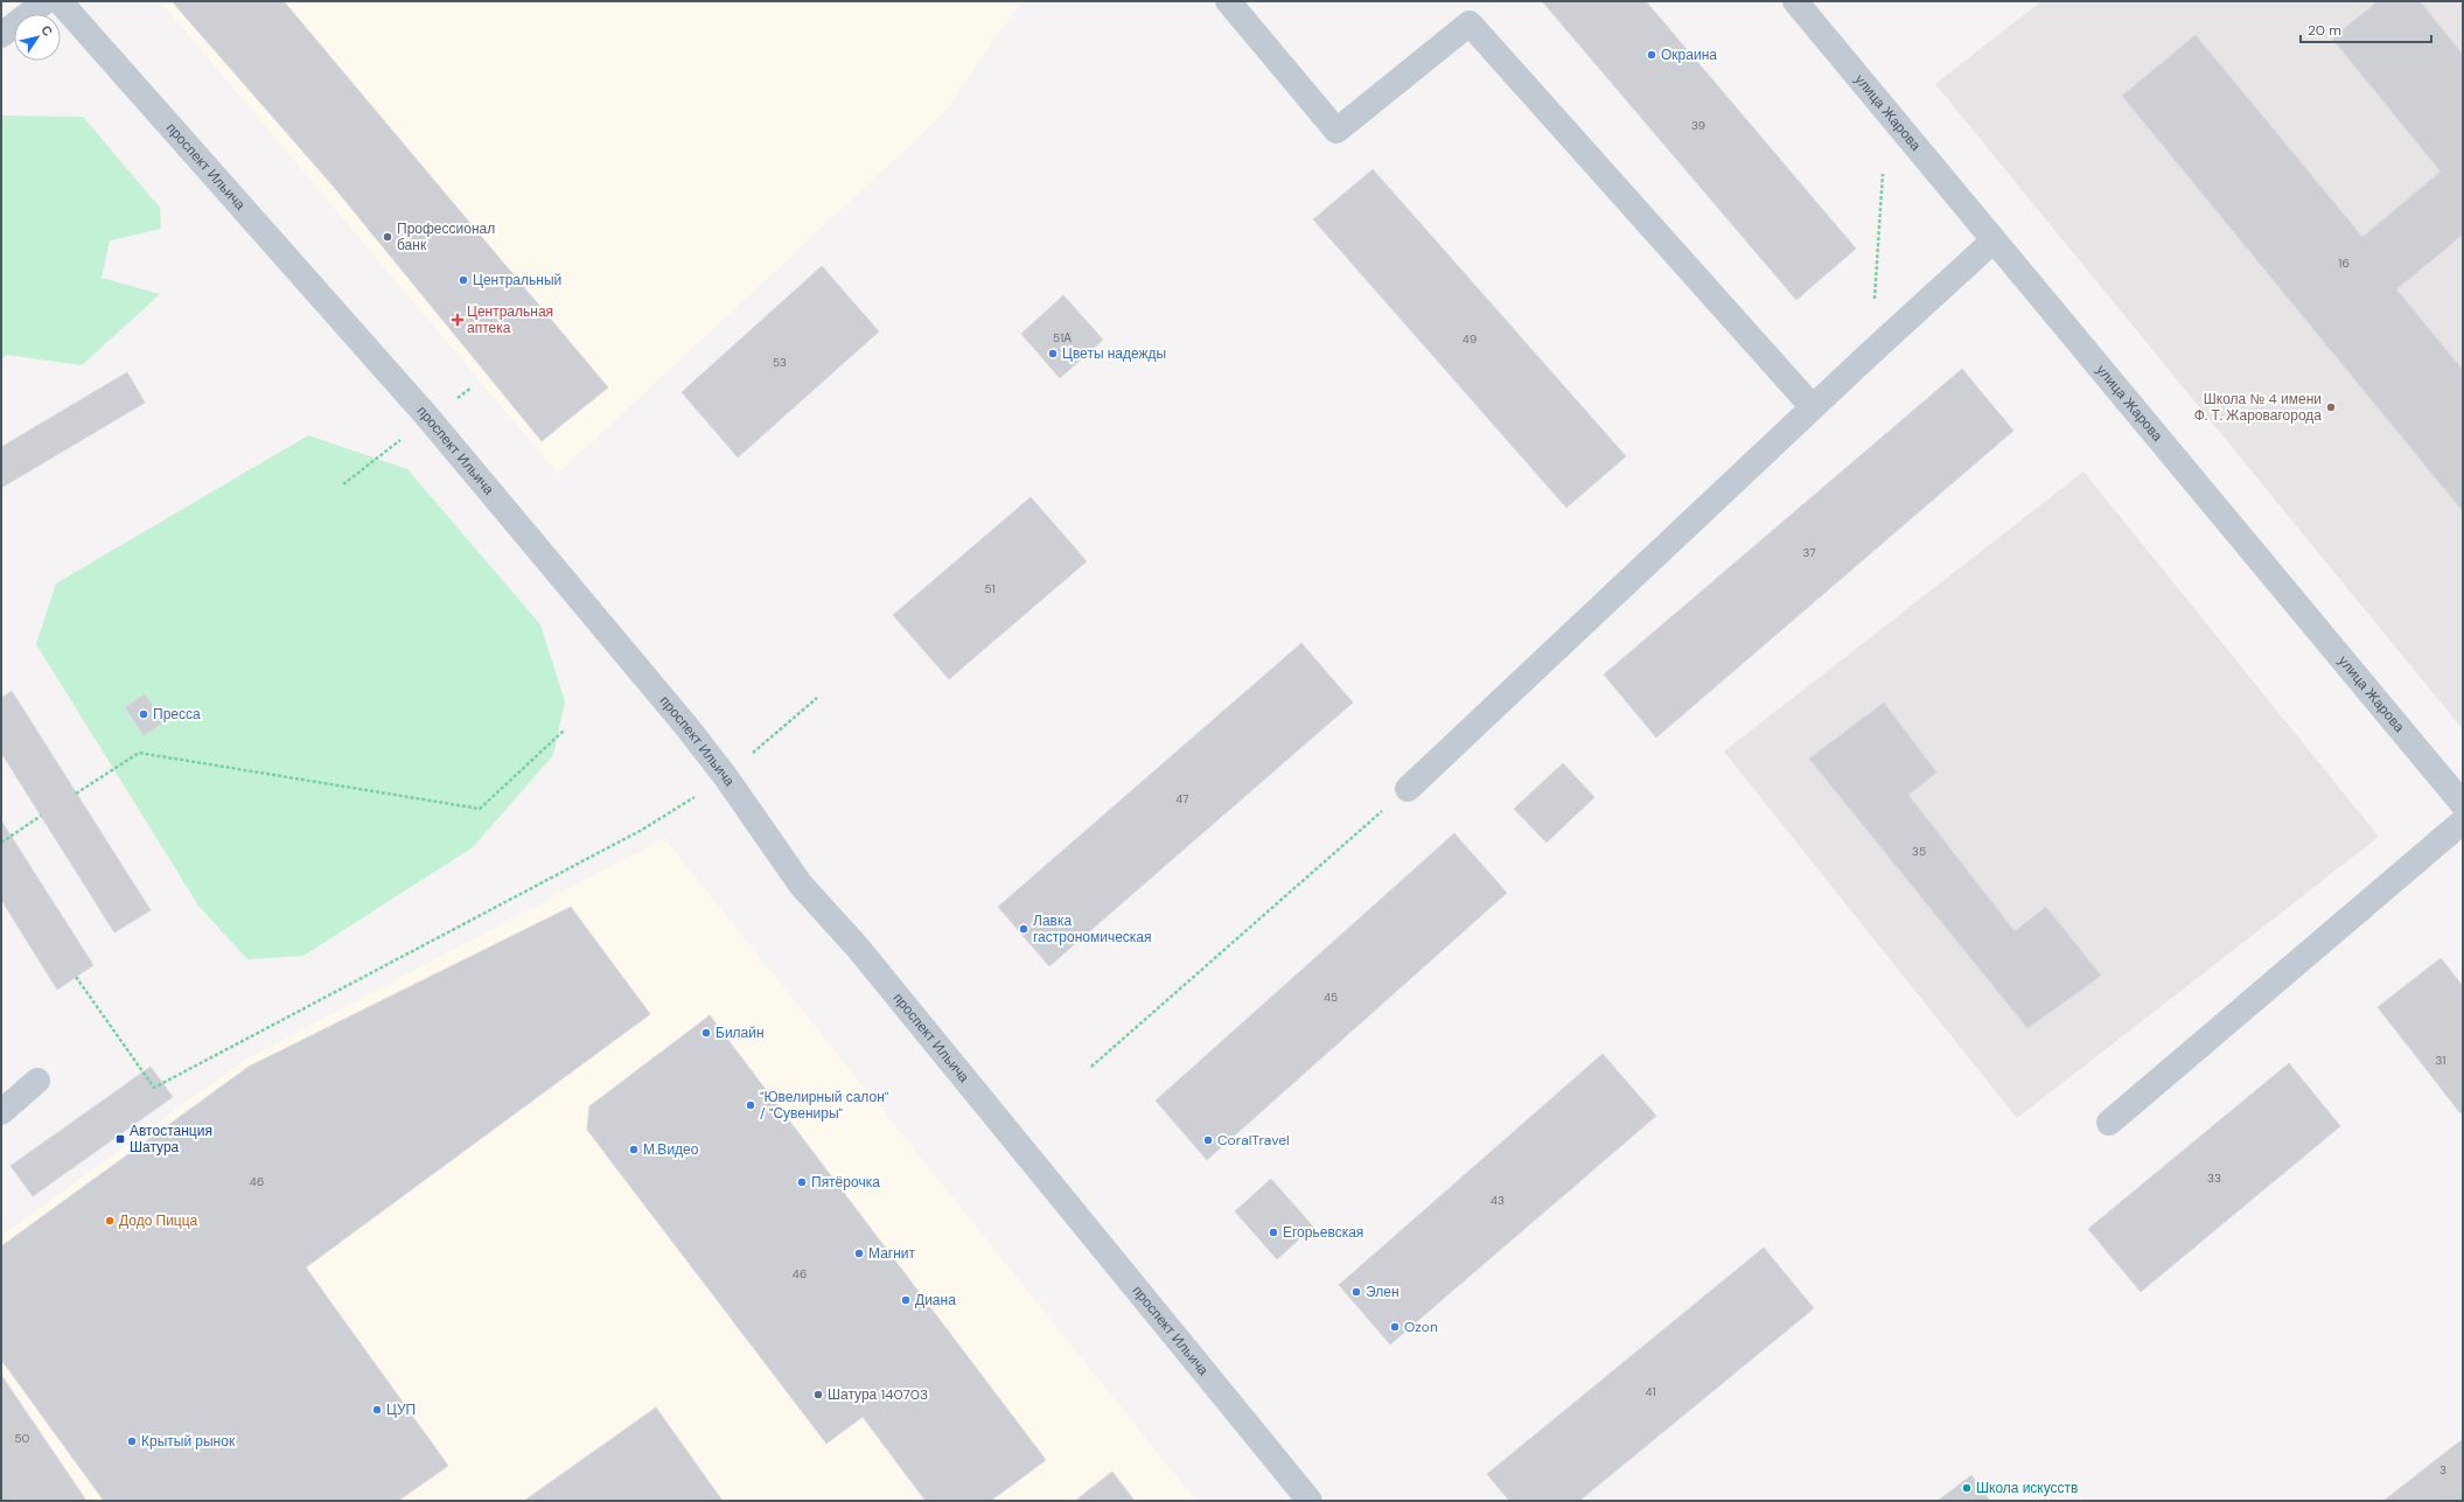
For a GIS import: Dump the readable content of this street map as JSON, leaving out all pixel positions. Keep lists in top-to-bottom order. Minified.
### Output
{"streets":{"street":["улица Жарова","проспект Ильича"]},"places":{"other":["Окраина","Профессионал банк","Центральный","Цветы надежды","Школа № 4 имени Ф. Т. Жаровагорода","Пресса","Лавка гастрономическая","Билайн","\"Ювелирный салон\" / \"Сувениры\"","CoralTravel","М.Видео","Пятёрочка","Додо Пицца","Егорьевская","Магнит","Элен","Диана","Ozon","Шатура 140703","ЦУП","Крытый рынок","Школа искусств"],"health":["Центральная аптека"],"transit":["Автостанция Шатура"]},"house_numbers":["39","16","51А","49","53","37","51","47","35","45","31","33","46","43","46","41","50","3"],"scale_bar":"20 m","north":"top right"}
